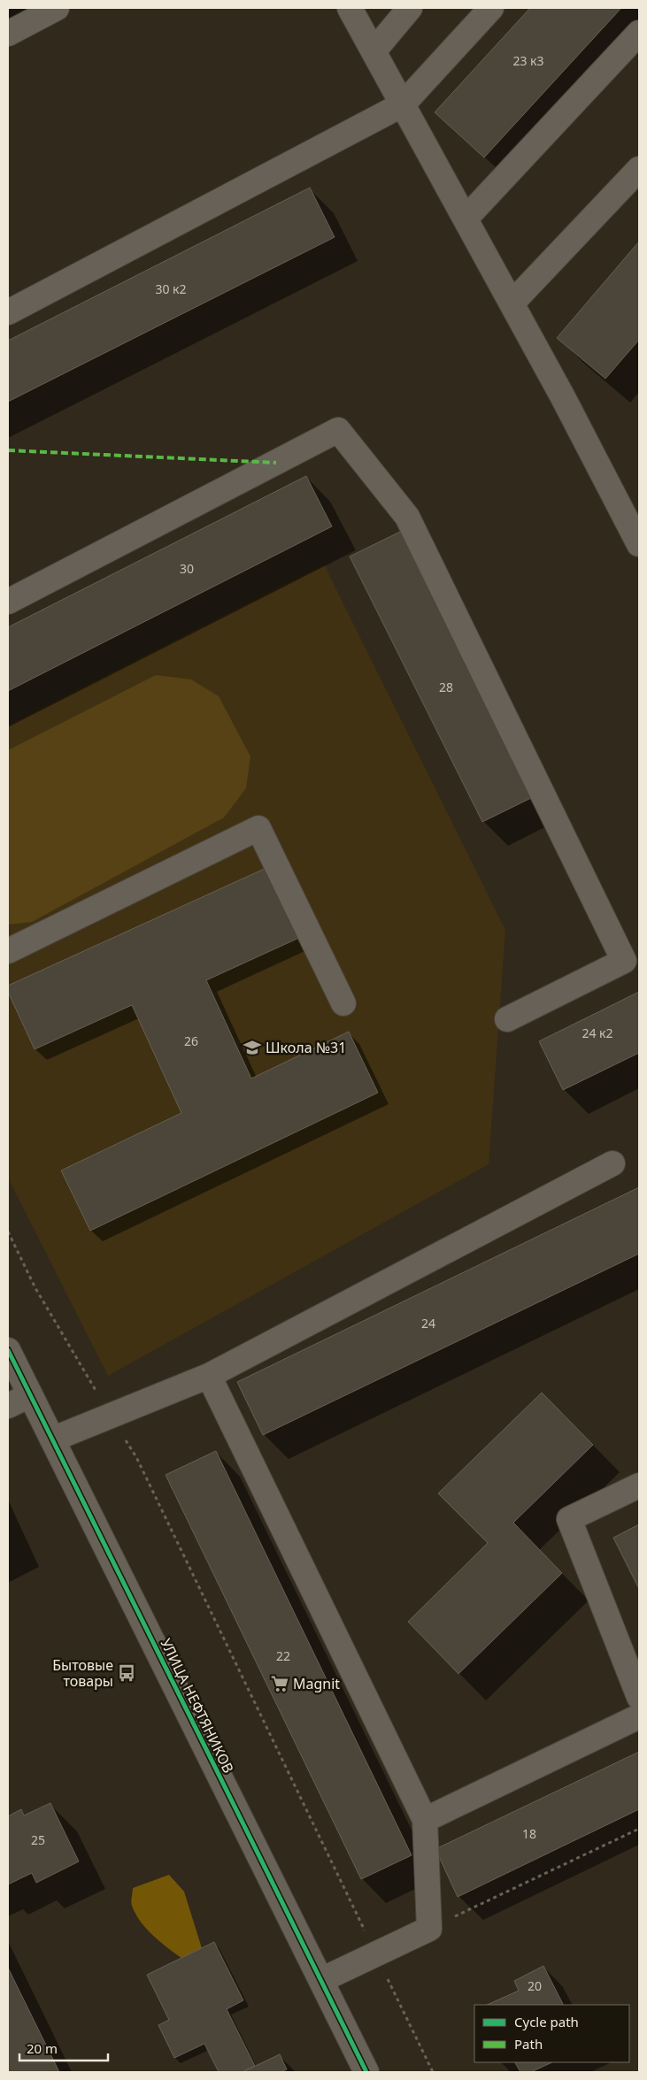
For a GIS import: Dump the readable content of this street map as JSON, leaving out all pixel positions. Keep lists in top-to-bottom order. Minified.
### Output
{"streets":{"street":["УЛИЦА НЕФТЯНИКОВ"]},"places":{"school or university":["Школа №31"],"bus stop":["Бытовые товары"],"supermarket":["Magnit"]},"house_numbers":["23 к3","30 к2","30","28","24 к2","26","24","22","18","25","20"],"legend":["Cycle path","Path"],"scale_bar":"20 m"}
